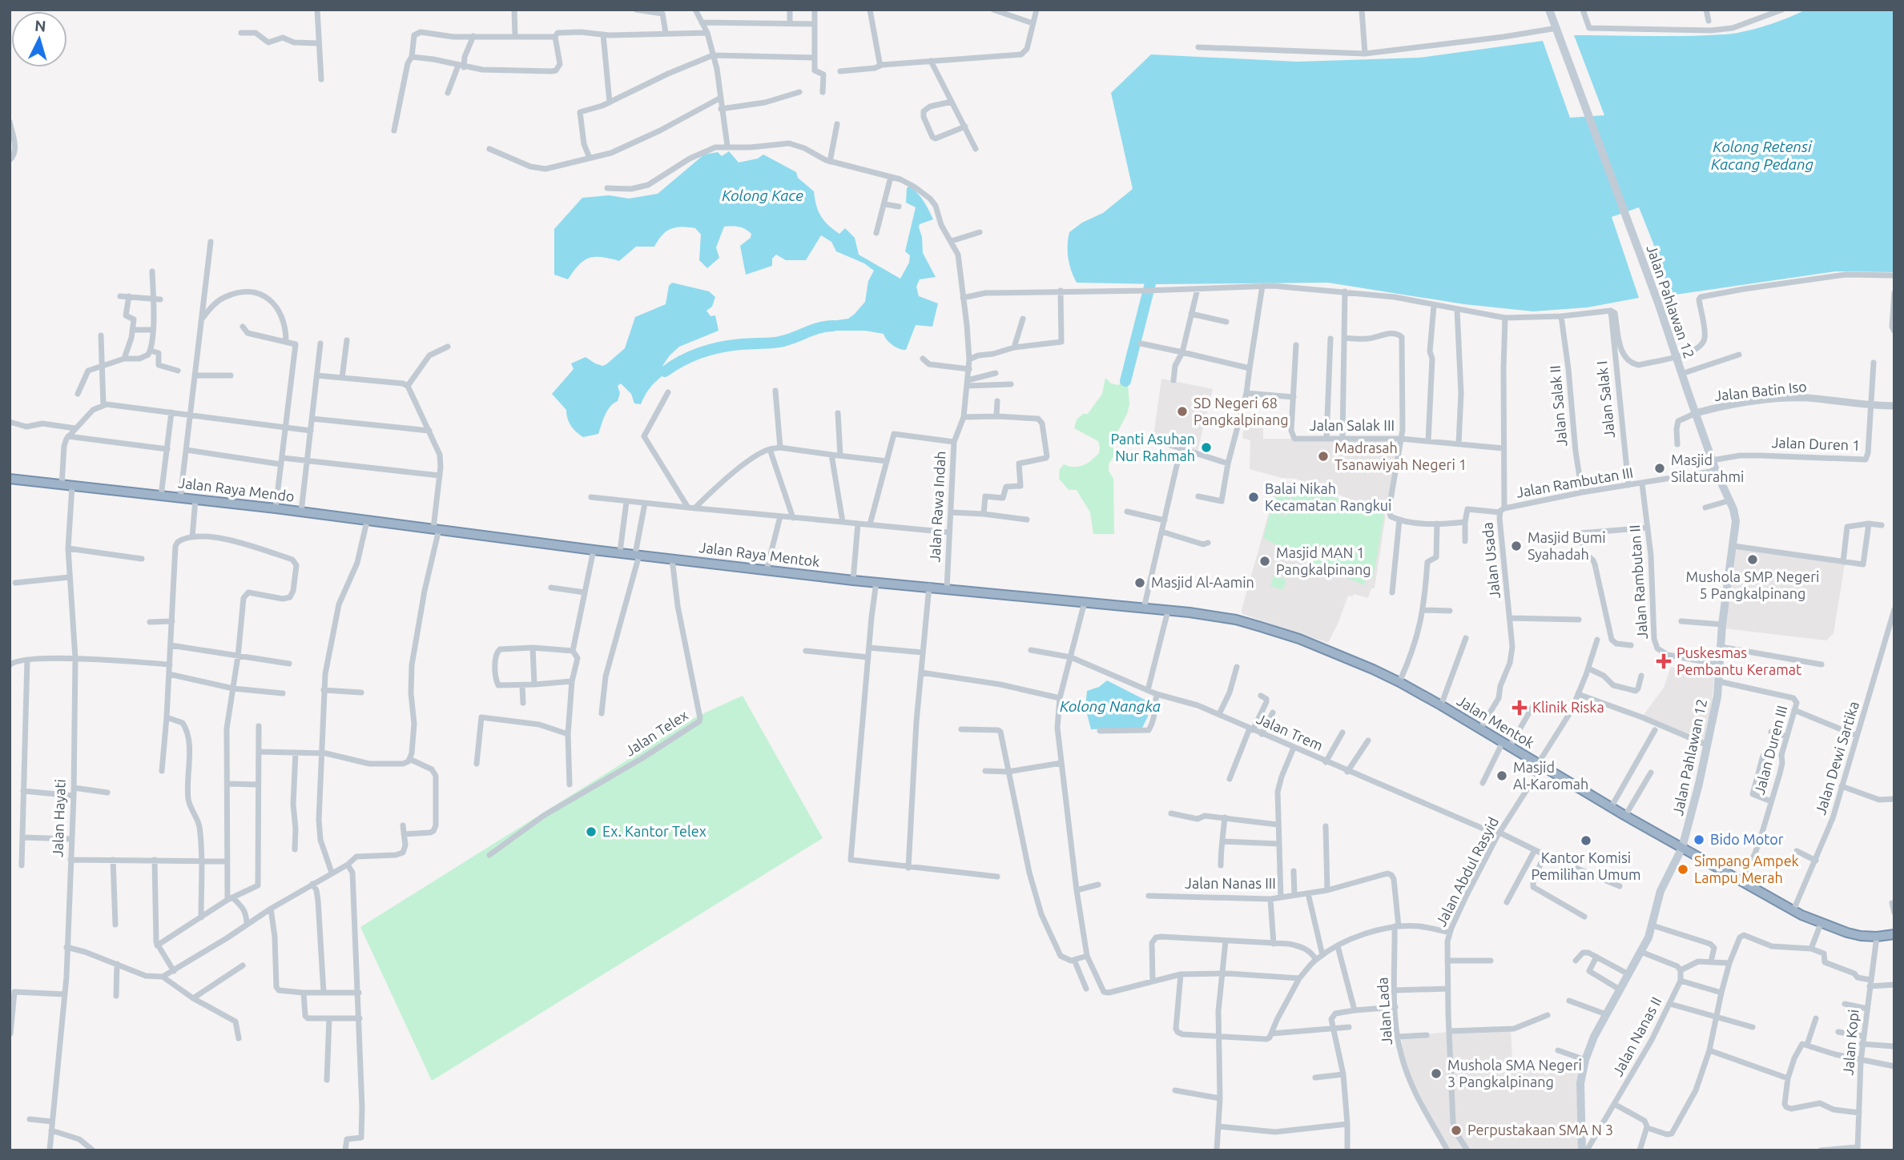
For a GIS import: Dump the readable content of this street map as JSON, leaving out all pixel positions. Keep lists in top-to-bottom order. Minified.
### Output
{"streets":{"highway":["Jalan Raya Mendo","Jalan Raya Mentok","Jalan Mentok"],"main road":["Jalan Pahlawan 12"],"street":["Jalan Batin Iso","Jalan Salak I","Jalan Salak II","Jalan Salak III","Jalan Duren 1","Jalan Rambutan III","Jalan Rawa Indah","Jalan Usada","Jalan Rambutan II","Jalan Trem","Jalan Telex","Jalan Duren III","Jalan Dewi Sartika","Jalan Hayati","Jalan Abdul Rasyid","Jalan Nanas III","Jalan Lada","Jalan Nanas II","Jalan Kopi"]},"crossings":[["Jalan Pahlawan 12","Jalan Batin Iso"],["Jalan Pahlawan 12","Jalan Duren 1"],["Jalan Pahlawan 12","Jalan Rambutan III"],["Jalan Pahlawan 12","Jalan Rambutan II"],["Jalan Pahlawan 12","Jalan Mentok"],["Jalan Pahlawan 12","Jalan Duren III"],["Jalan Batin Iso","Jalan Duren 1"],["Jalan Salak I","Jalan Rambutan III"],["Jalan Salak II","Jalan Rambutan III"],["Jalan Salak III","Jalan Usada"],["Jalan Rambutan III","Jalan Usada"],["Jalan Rambutan III","Jalan Rambutan II"],["Jalan Raya Mendo","Jalan Raya Mentok"],["Jalan Raya Mendo","Jalan Hayati"],["Jalan Rawa Indah","Jalan Raya Mentok"],["Jalan Raya Mentok","Jalan Mentok"],["Jalan Raya Mentok","Jalan Telex"],["Jalan Usada","Jalan Mentok"],["Jalan Mentok","Jalan Duren III"],["Jalan Mentok","Jalan Dewi Sartika"],["Jalan Mentok","Jalan Abdul Rasyid"],["Jalan Mentok","Jalan Kopi"],["Jalan Trem","Jalan Abdul Rasyid"],["Jalan Nanas III","Jalan Lada"]],"water":["Kolong Retensi Kacang Pedang","Kolong Kace","Kolong Nangka"],"places":{"other":["SD Negeri 68 Pangkalpinang","Panti Asuhan Nur Rahmah","Madrasah Tsanawiyah Negeri 1","Masjid Silaturahmi","Balai Nikah Kecamatan Rangkui","Masjid Bumi Syahadah","Mushola SMP Negeri 5 Pangkalpinang","Masjid MAN 1 Pangkalpinang","Masjid Al-Aamin","Masjid Al-Karomah","Ex. Kantor Telex","Bido Motor","Kantor Komisi Pemilihan Umum","Simpang Ampek Lampu Merah","Mushola SMA Negeri 3 Pangkalpinang","Perpustakaan SMA N 3"],"health":["Puskesmas Pembantu Keramat","Klinik Riska"]},"north":"top"}
